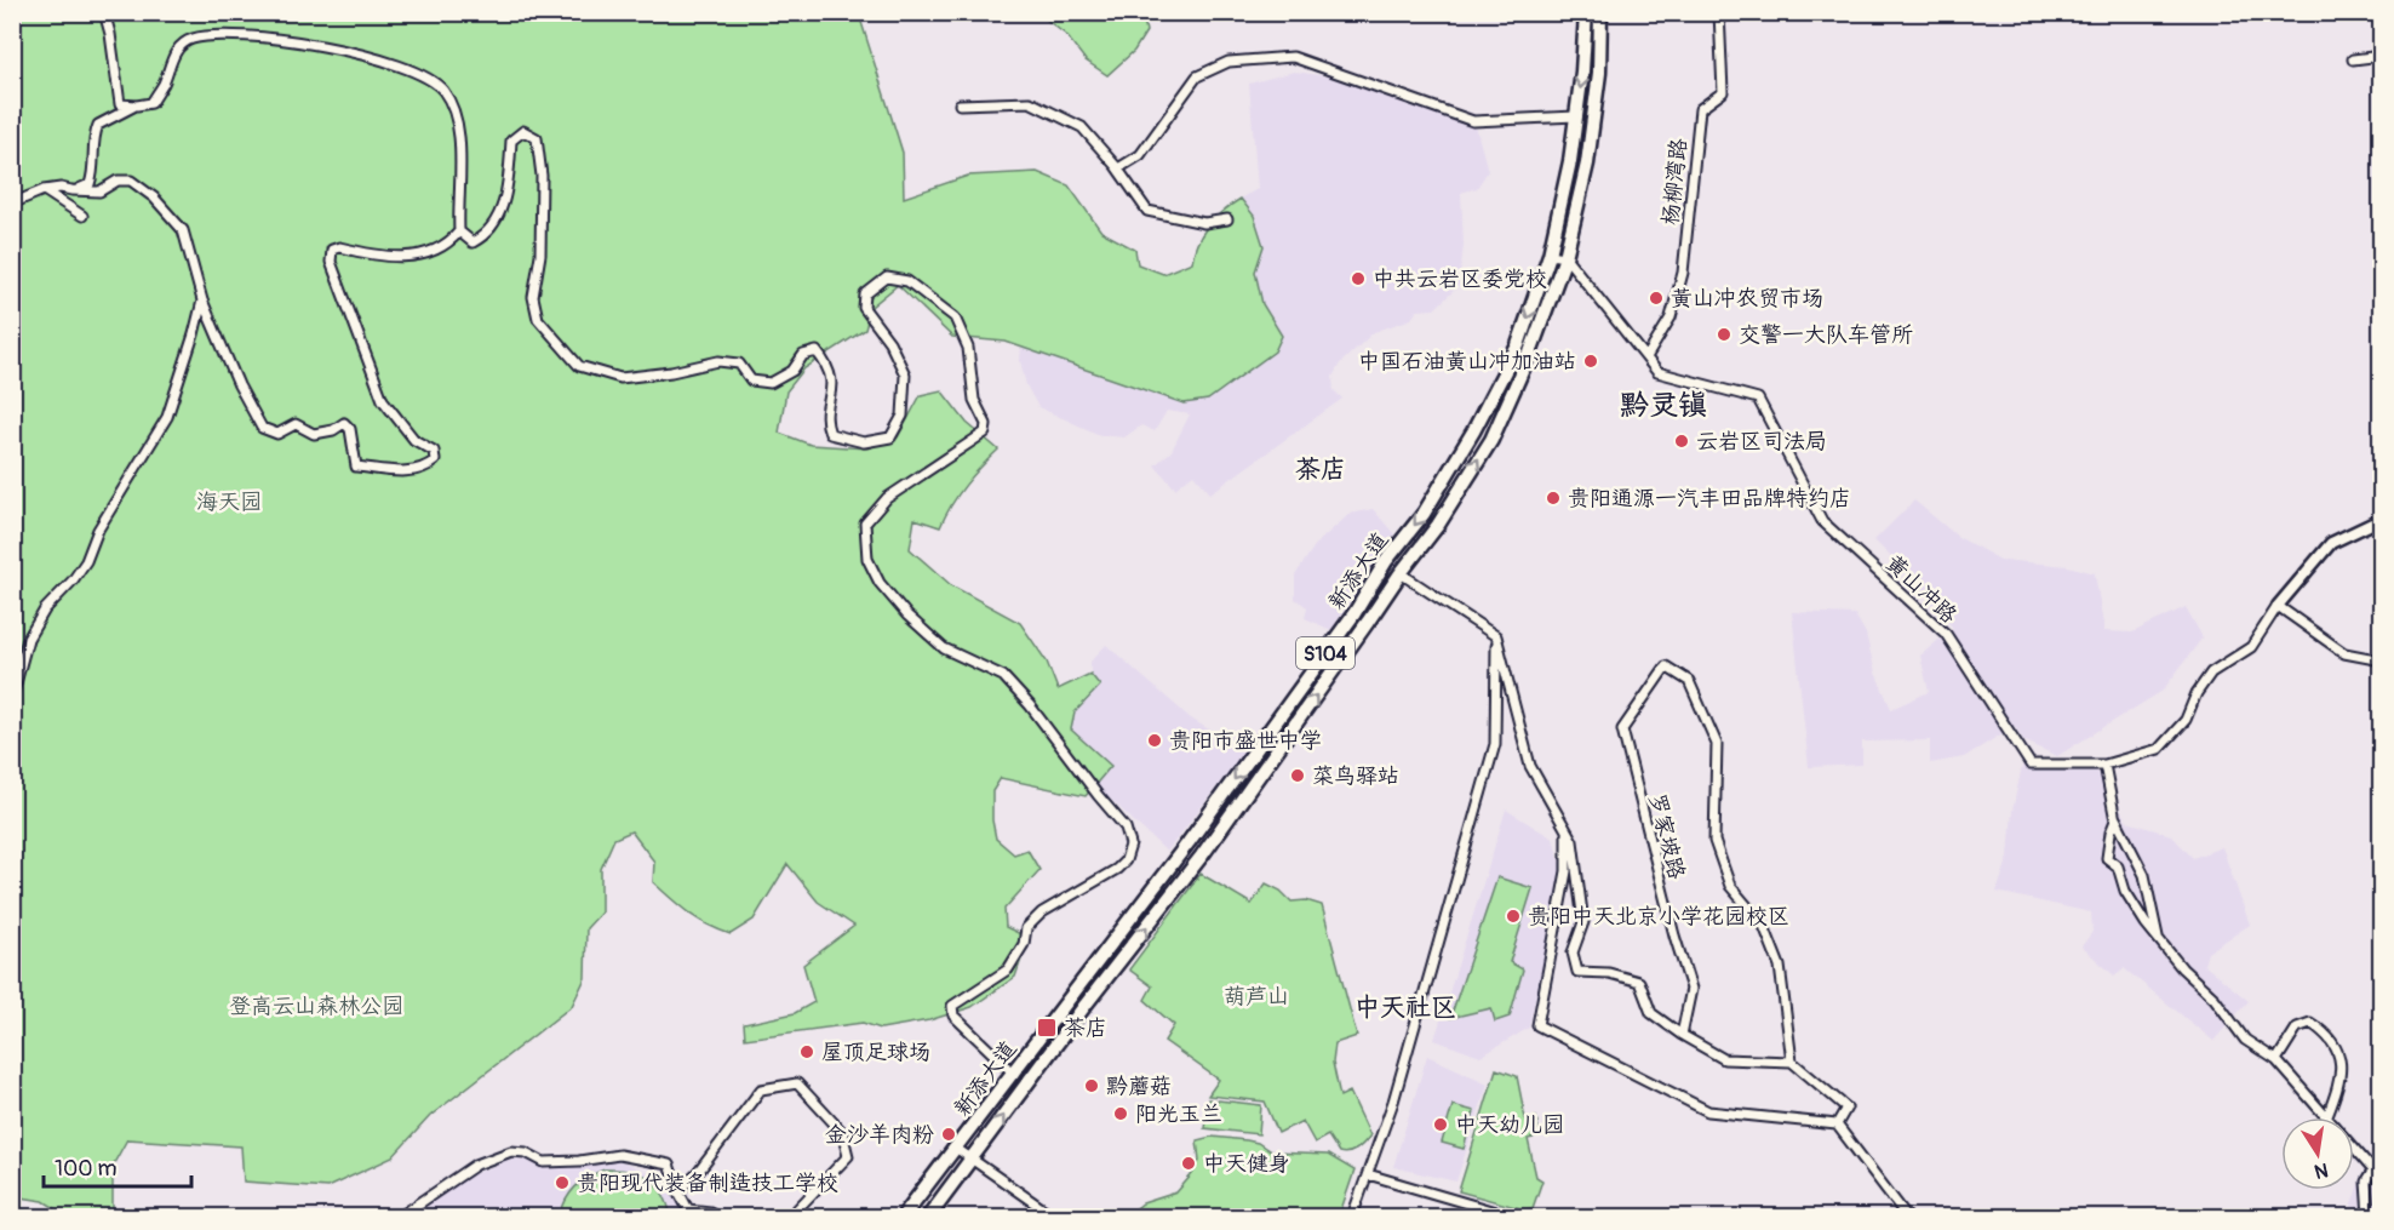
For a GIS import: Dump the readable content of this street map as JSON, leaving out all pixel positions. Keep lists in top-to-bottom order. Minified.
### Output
{"streets":{"main road":["新添大道","S104"],"street":["杨柳湾路","黄山冲路","罗家坡路"]},"crossings":[["杨柳湾路","黄山冲路"],["新添大道","黄山冲路"]],"districts":["黔灵镇","茶店","中天社区"],"parks":["海天园","葫芦山","登高云山森林公园"],"places":{"other":["中共云岩区委党校","黄山冲农贸市场","交警一大队车管所","中国石油黄山冲加油站","云岩区司法局","贵阳通源一汽丰田品牌特约店","贵阳市盛世中学","菜鸟驿站","贵阳中天北京小学花园校区","屋顶足球场","黔蘑菇","阳光玉兰","中天幼儿园","金沙羊肉粉","中天健身","贵阳现代装备制造技工学校"],"transit":["茶店"]},"scale_bar":"100 m","north":"bottom"}
